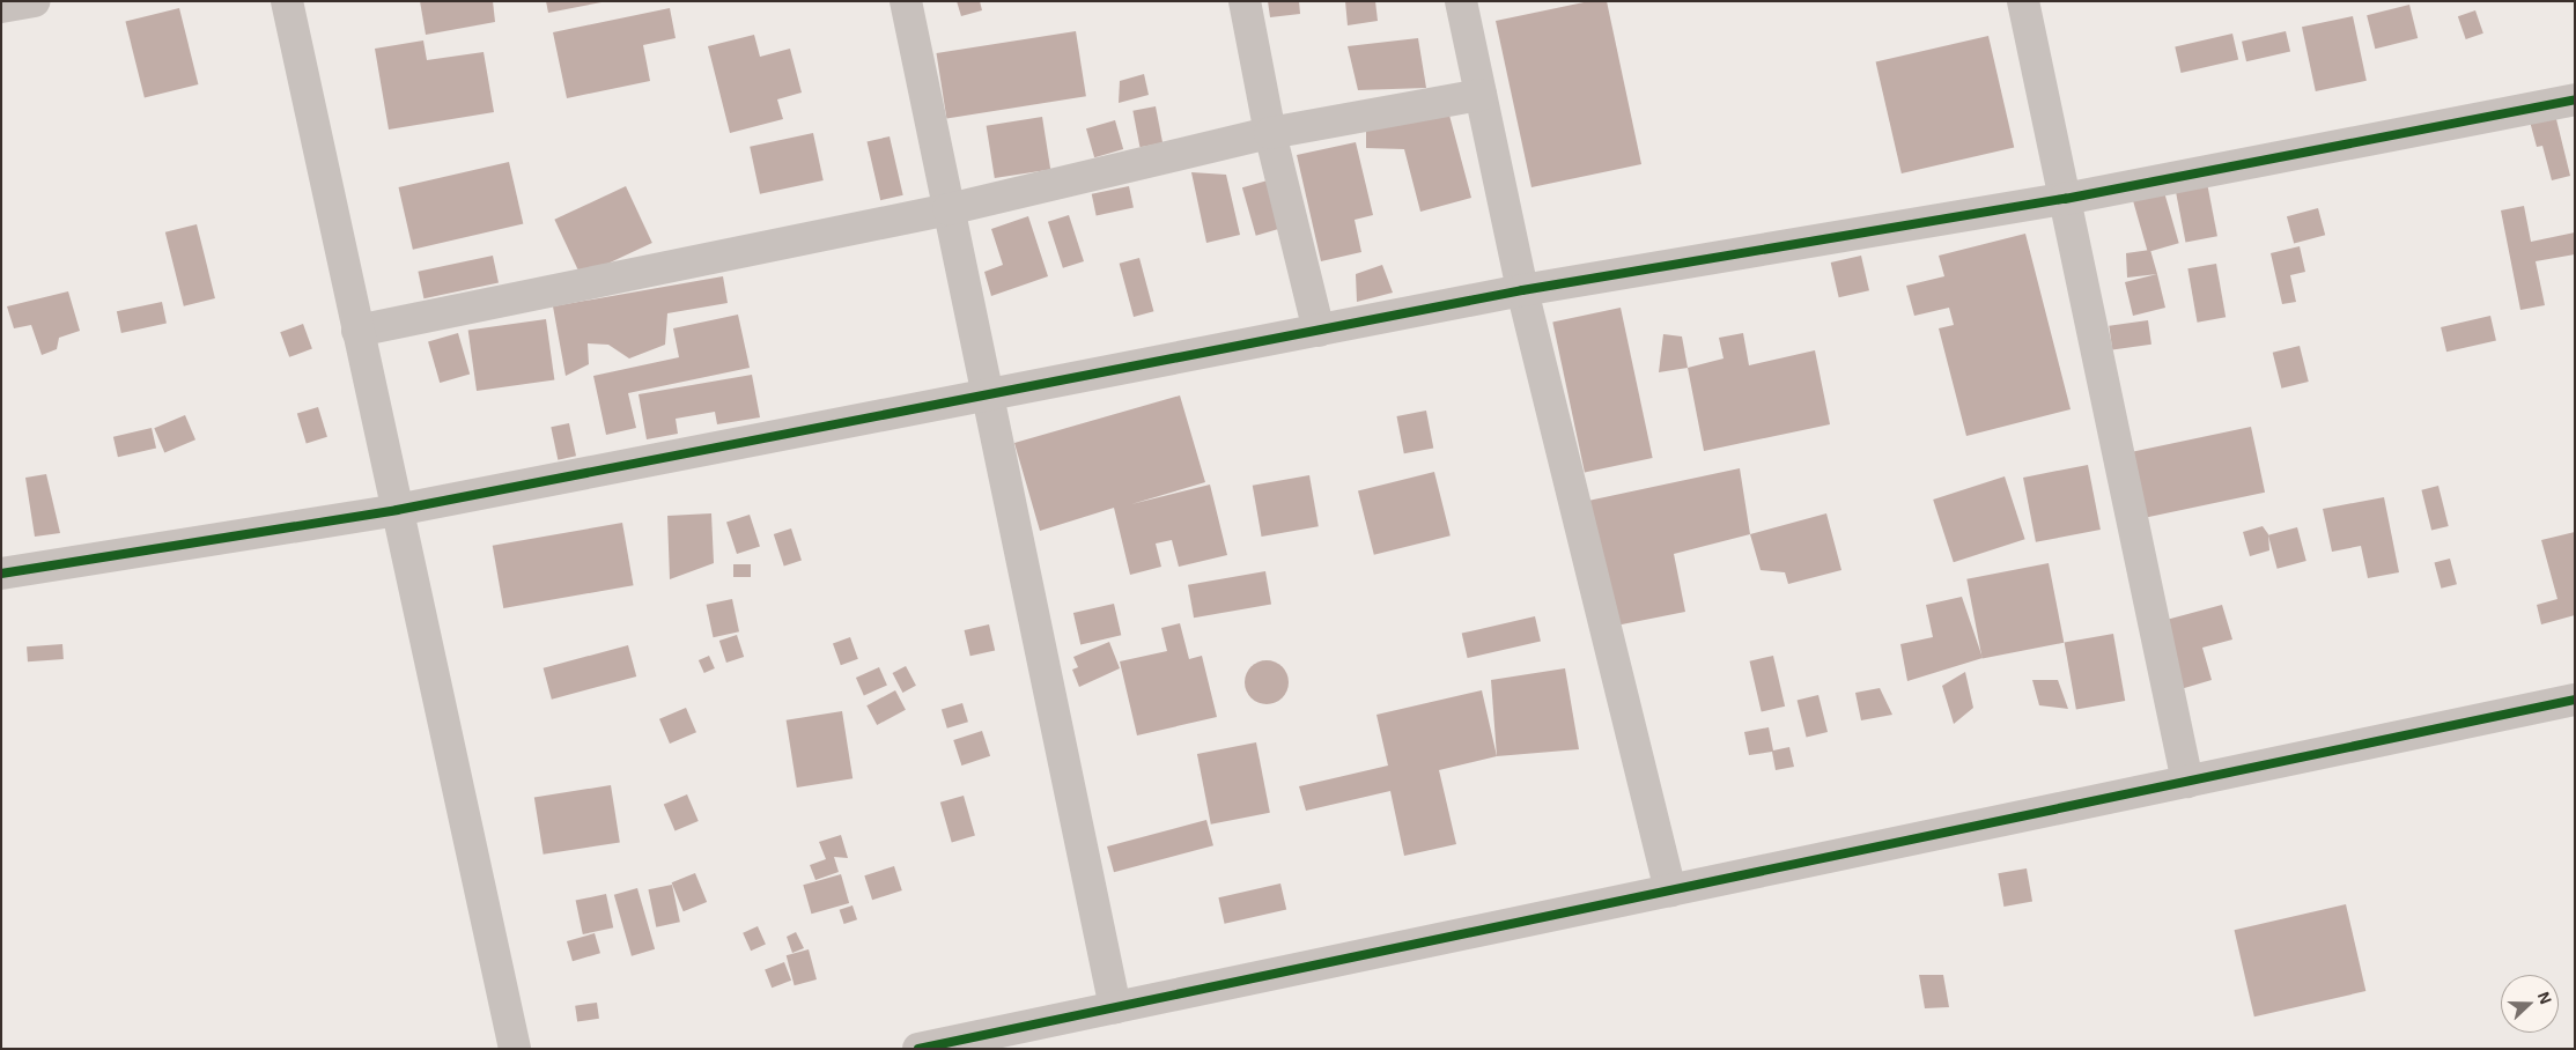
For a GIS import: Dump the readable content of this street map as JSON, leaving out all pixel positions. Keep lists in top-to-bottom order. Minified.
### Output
{"north":"right"}
